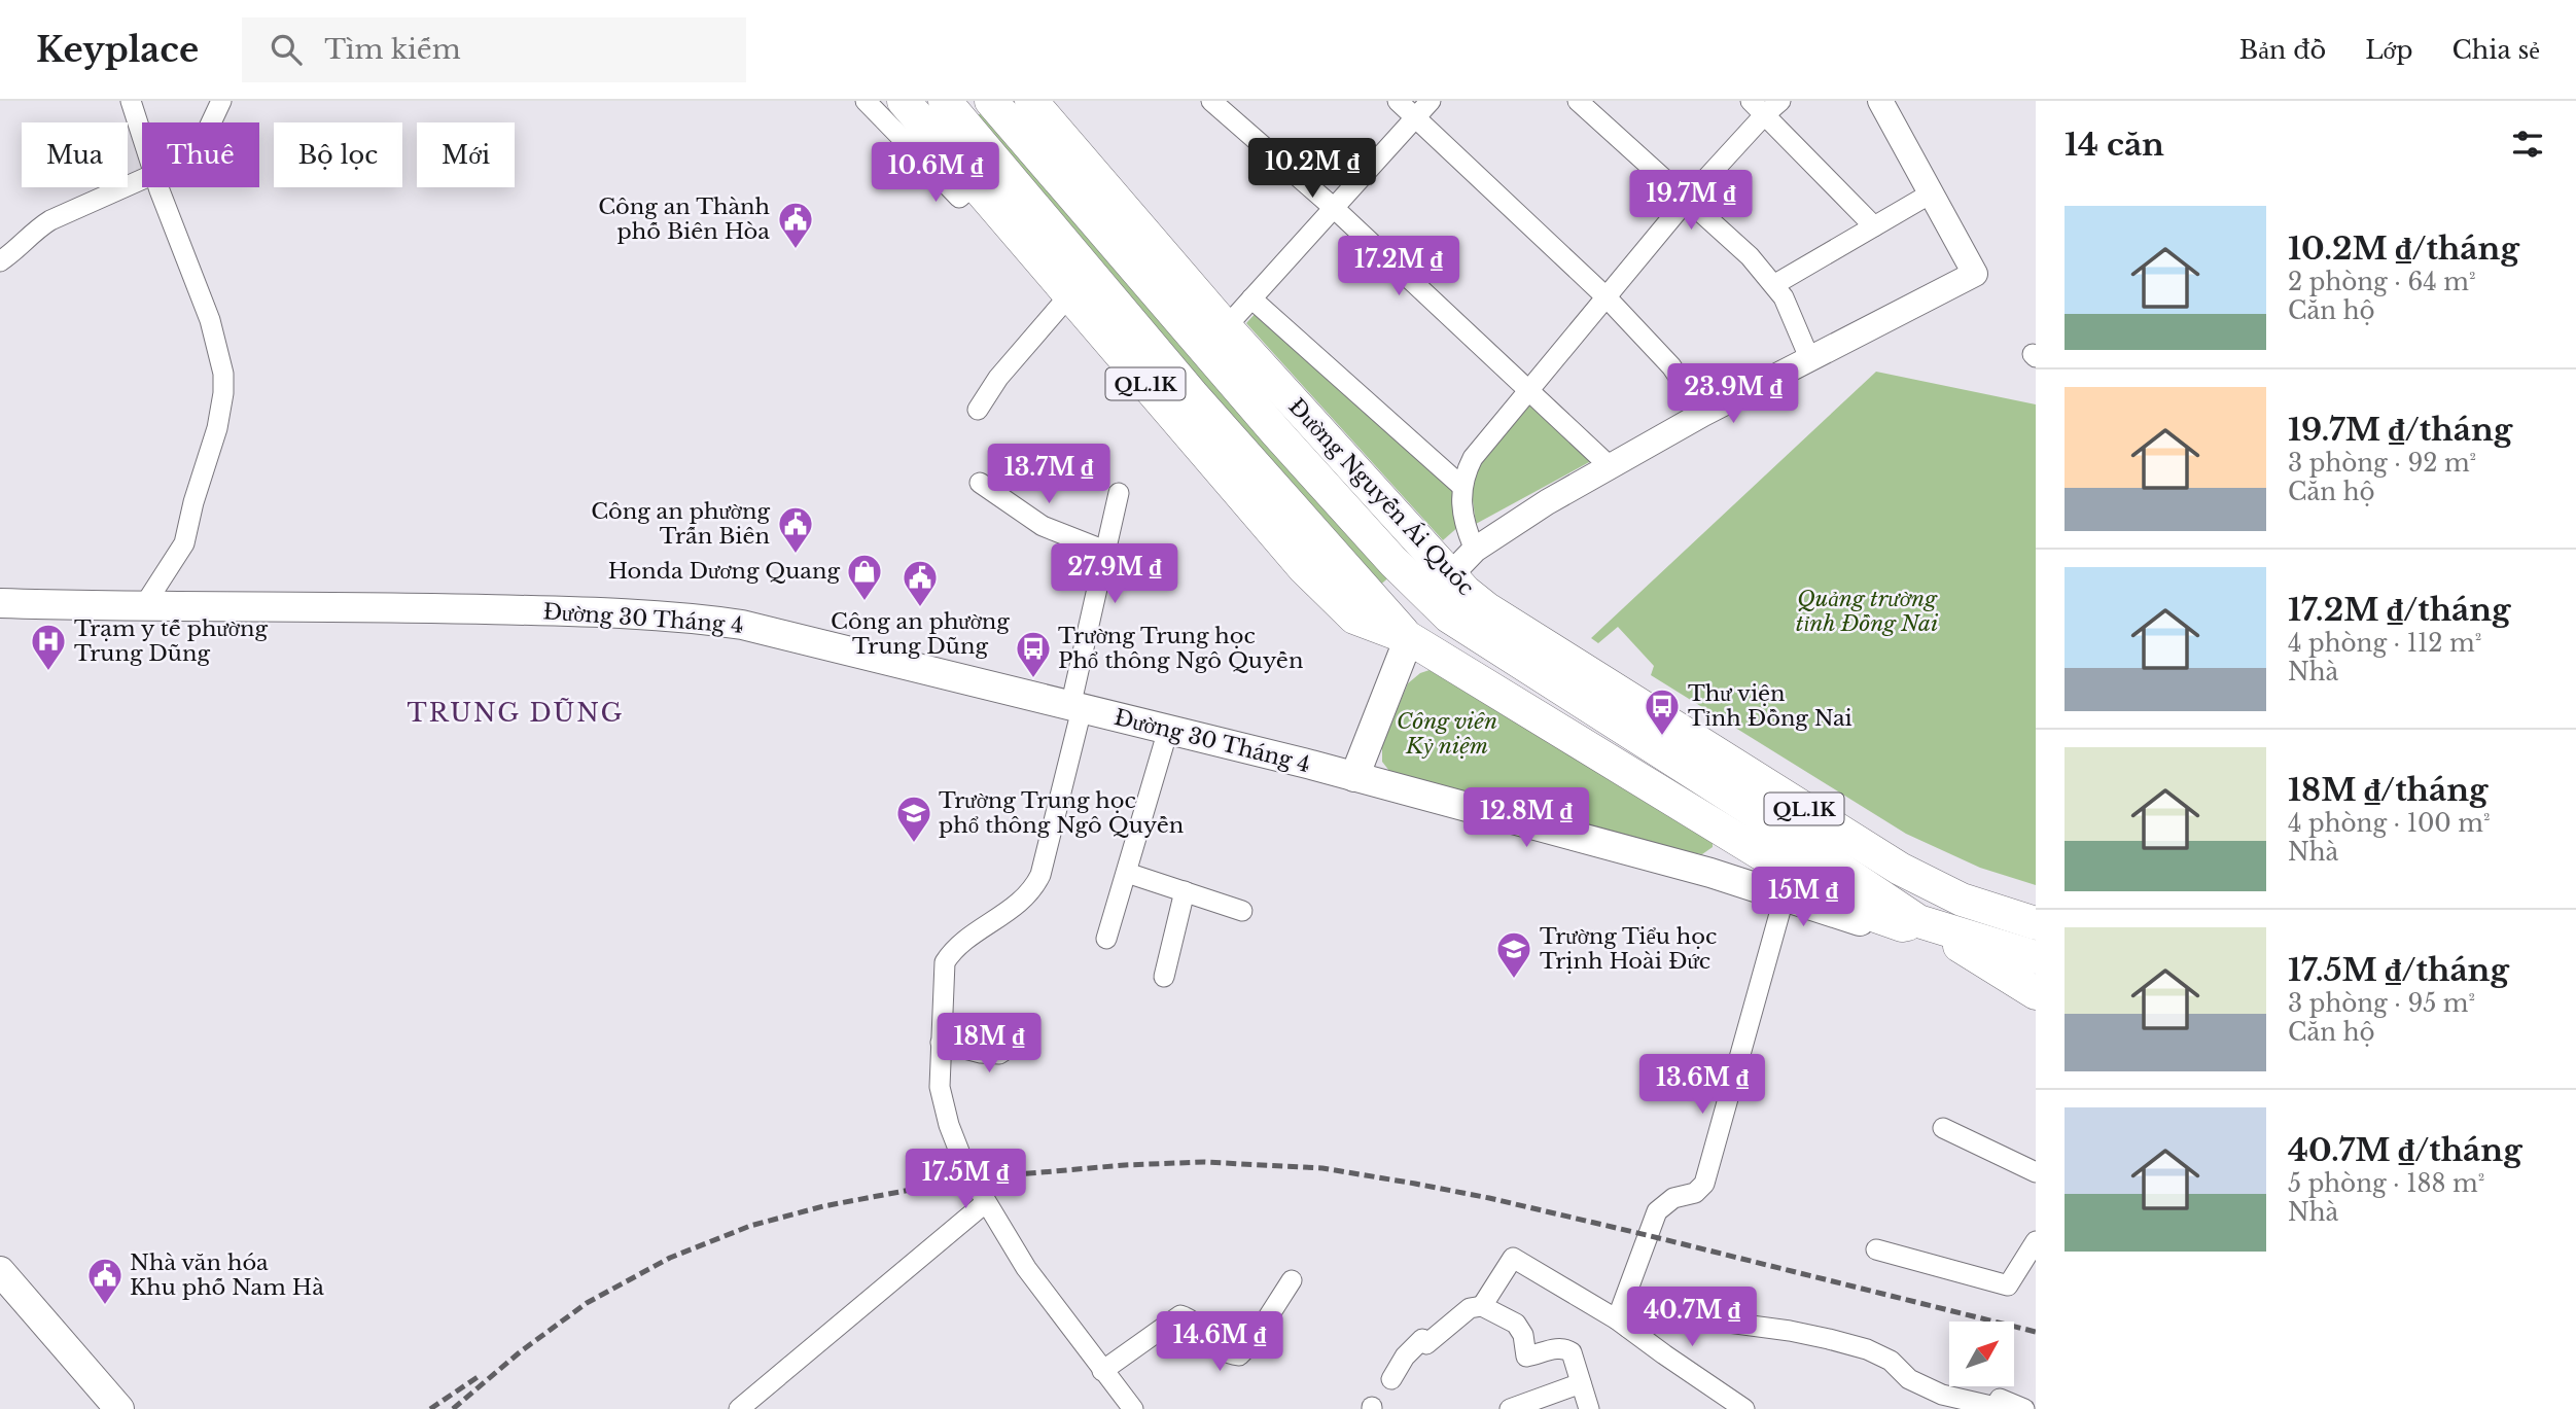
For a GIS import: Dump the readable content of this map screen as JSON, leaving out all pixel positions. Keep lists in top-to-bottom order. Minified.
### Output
{"streets":{"main road":["QL.1K","Đường Nguyễn Ái Quốc","Đường 30 Tháng 4"]},"crossings":[["Đường Nguyễn Ái Quốc","Đường 30 Tháng 4"]],"districts":["TRUNG DŨNG"],"parks":["Quảng trường tỉnh Đồng Nai","Công viên Kỷ niệm"],"places":{"public building":["Công an Thành phố Biên Hòa","Công an phường Trấn Biên","Công an phường Trung Dũng","Nhà văn hóa Khu phố Nam Hà"],"shop":["Honda Dương Quang"],"hospital":["Trạm y tế phường Trung Dũng"],"bus stop":["Trường Trung học Phổ thông Ngô Quyền","Thư viện Tỉnh Đồng Nai"],"school or university":["Trường Trung học phổ thông Ngô Quyền","Trường Tiểu học Trịnh Hoài Đức"]},"north":"top right","page":{"header":"Keyplace","search":"Tìm kiếm","nav":["Bản đồ","Lớp","Chia sẻ"],"heading":"14 căn","chip":["Mua","Thuê","Bộ lọc","Mới"],"price":["10.2M ₫","10.6M ₫","19.7M ₫","17.2M ₫","23.9M ₫","13.7M ₫","27.9M ₫","12.8M ₫","15M ₫","18M ₫","13.6M ₫","17.5M ₫","40.7M ₫","14.6M ₫"],"list":[{"name":"10.2M ₫/tháng","note":"2 phòng · 64 m² · Căn hộ"},{"name":"19.7M ₫/tháng","note":"3 phòng · 92 m² · Căn hộ"},{"name":"17.2M ₫/tháng","note":"4 phòng · 112 m² · Nhà"},{"name":"18M ₫/tháng","note":"4 phòng · 100 m² · Nhà"},{"name":"17.5M ₫/tháng","note":"3 phòng · 95 m² · Căn hộ"},{"name":"40.7M ₫/tháng","note":"5 phòng · 188 m² · Nhà"}]}}
